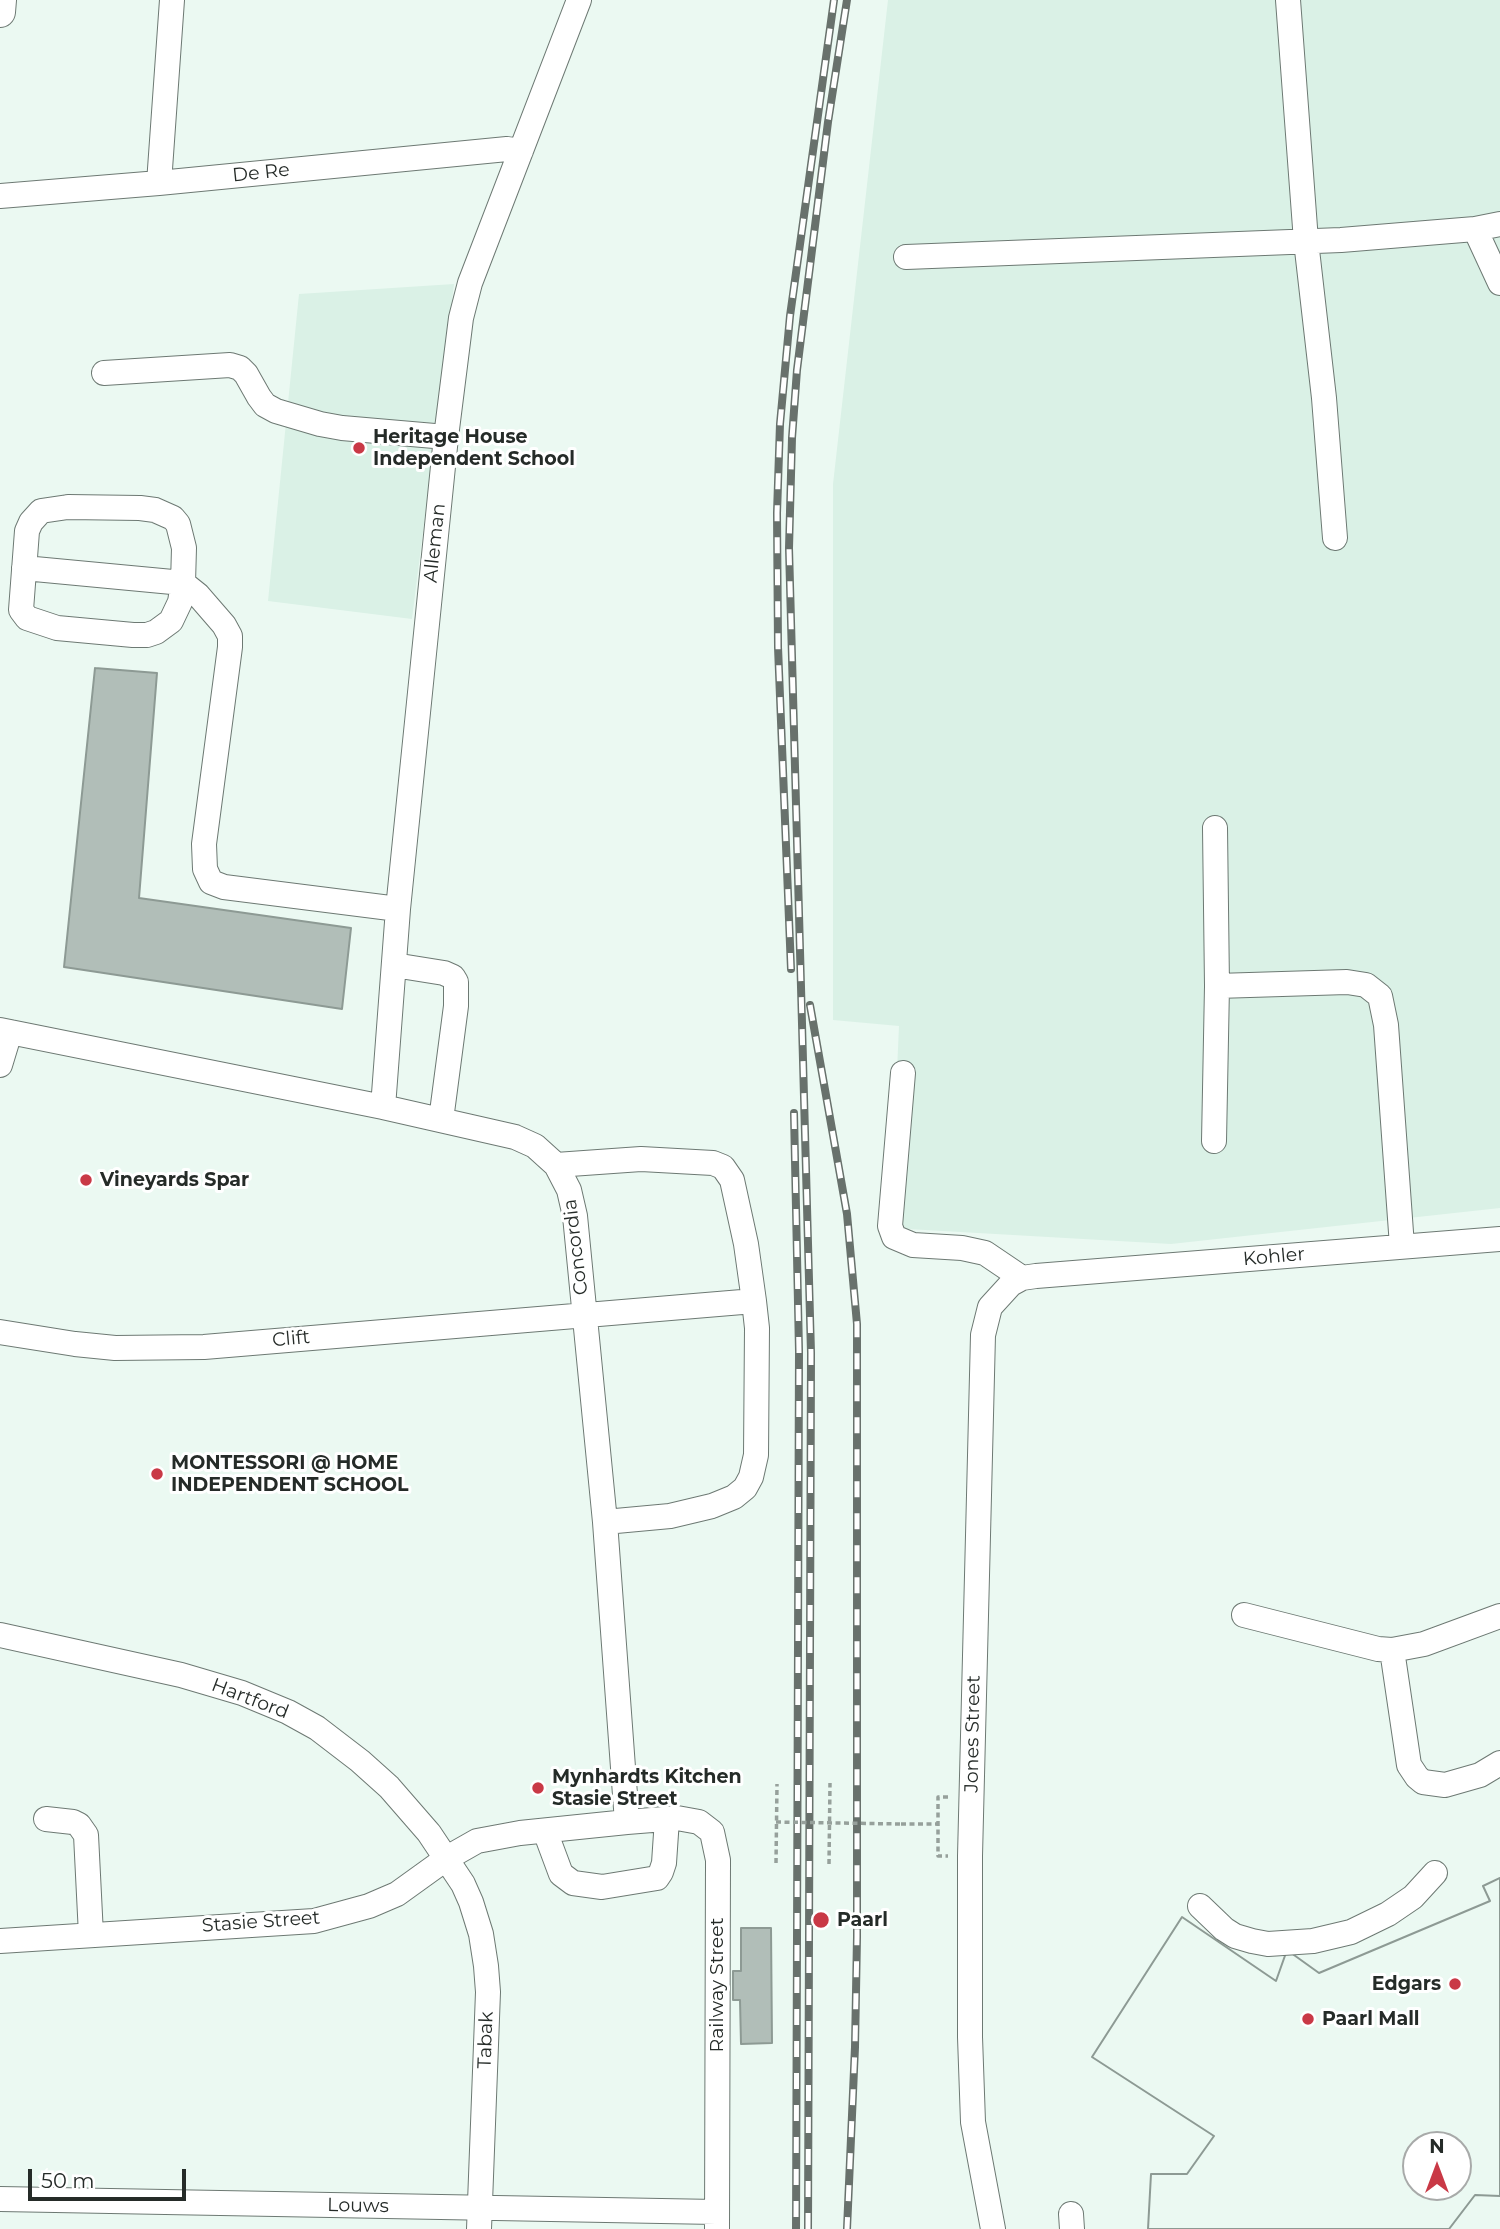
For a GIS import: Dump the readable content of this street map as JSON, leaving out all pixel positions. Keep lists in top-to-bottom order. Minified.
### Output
{"streets":{"street":["De Re","Alleman","Concordia","Kohler","Clift","Hartford","Jones Street","Stasie Street","Railway Street","Tabak","Louws"]},"crossings":[["De Re","Alleman"],["Alleman","Concordia"],["Concordia","Clift"],["Concordia","Stasie Street"],["Concordia","Railway Street"],["Kohler","Jones Street"],["Hartford","Stasie Street"],["Hartford","Tabak"],["Stasie Street","Railway Street"],["Stasie Street","Tabak"],["Railway Street","Louws"],["Tabak","Louws"]],"places":["Heritage House Independent School","Vineyards Spar","MONTESSORI @ HOME INDEPENDENT SCHOOL","Mynhardts Kitchen Stasie Street","Paarl","Edgars","Paarl Mall"],"scale_bar":"50 m","north":"top"}
